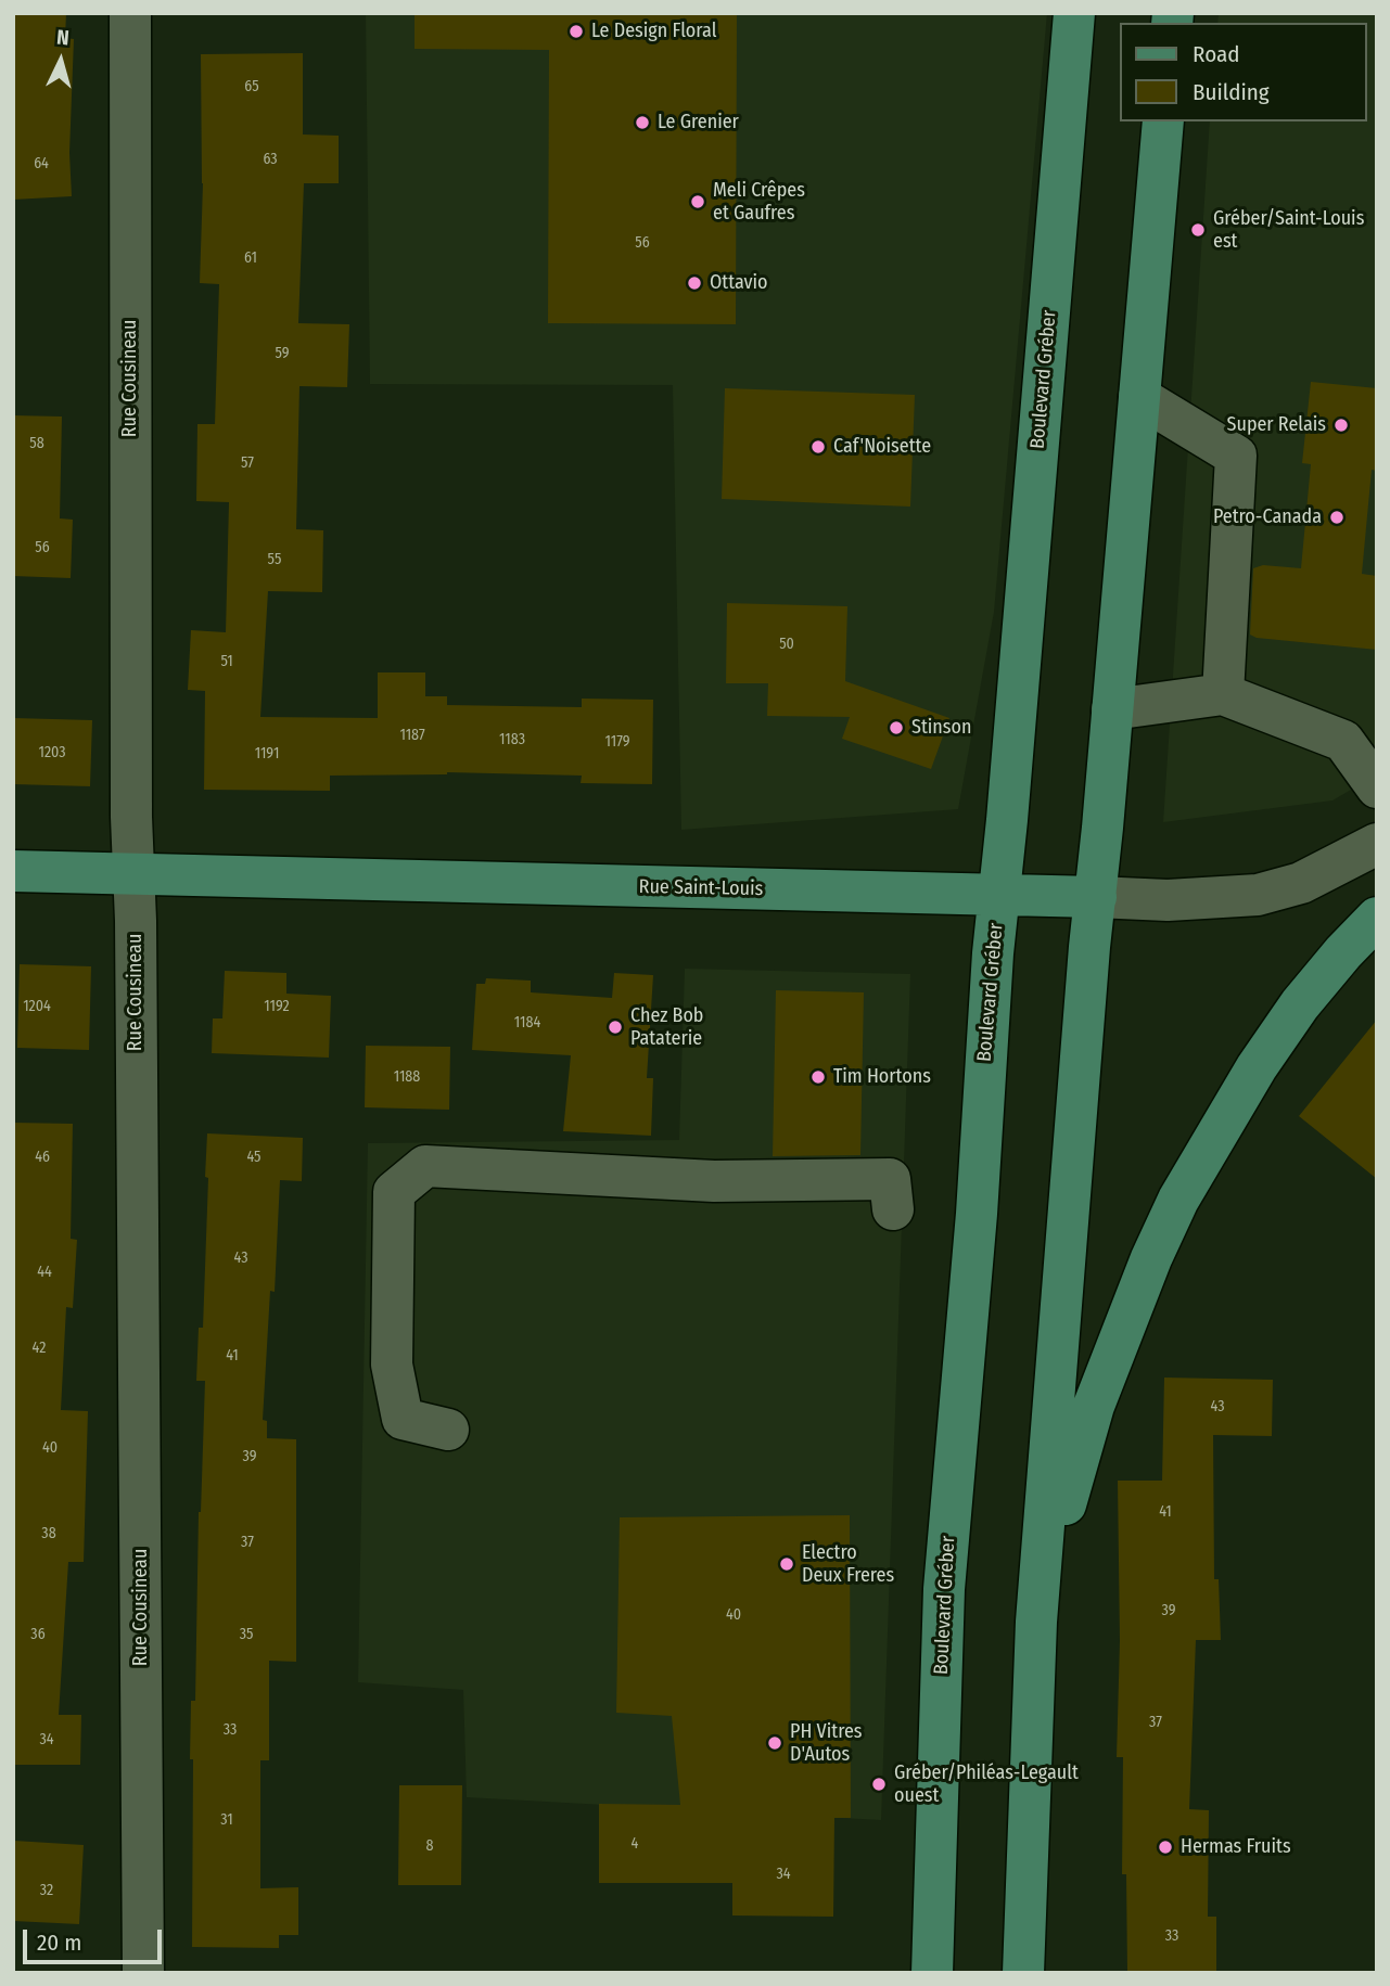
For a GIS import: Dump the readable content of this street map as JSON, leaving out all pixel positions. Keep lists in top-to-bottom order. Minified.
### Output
{"streets":{"main road":["Boulevard Gréber","Rue Saint-Louis"],"street":["Rue Cousineau"]},"crossings":[["Rue Cousineau","Rue Saint-Louis"],["Boulevard Gréber","Rue Saint-Louis"]],"places":["Le Design Floral","Le Grenier","Meli Crêpes et Gaufres","Gréber/Saint-Louis est","Ottavio","Super Relais","Caf'Noisette","Petro-Canada","Stinson","Chez Bob Pataterie","Tim Hortons","Electro Deux Freres","PH Vitres D'Autos","Gréber/Philéas-Legault ouest","Hermas Fruits"],"house_numbers":["65","63","64","56","61","59","58","57","56","55","50","51","1187","1183","1179","1203","1191","1204","1192","1184","1188","46","45","43","44","42","41","43","40","39","41","38","37","39","40","36","35","37","33","34","31","4","8","34","32","33"],"legend":["Road","Building"],"scale_bar":"20 m","north":"top"}
